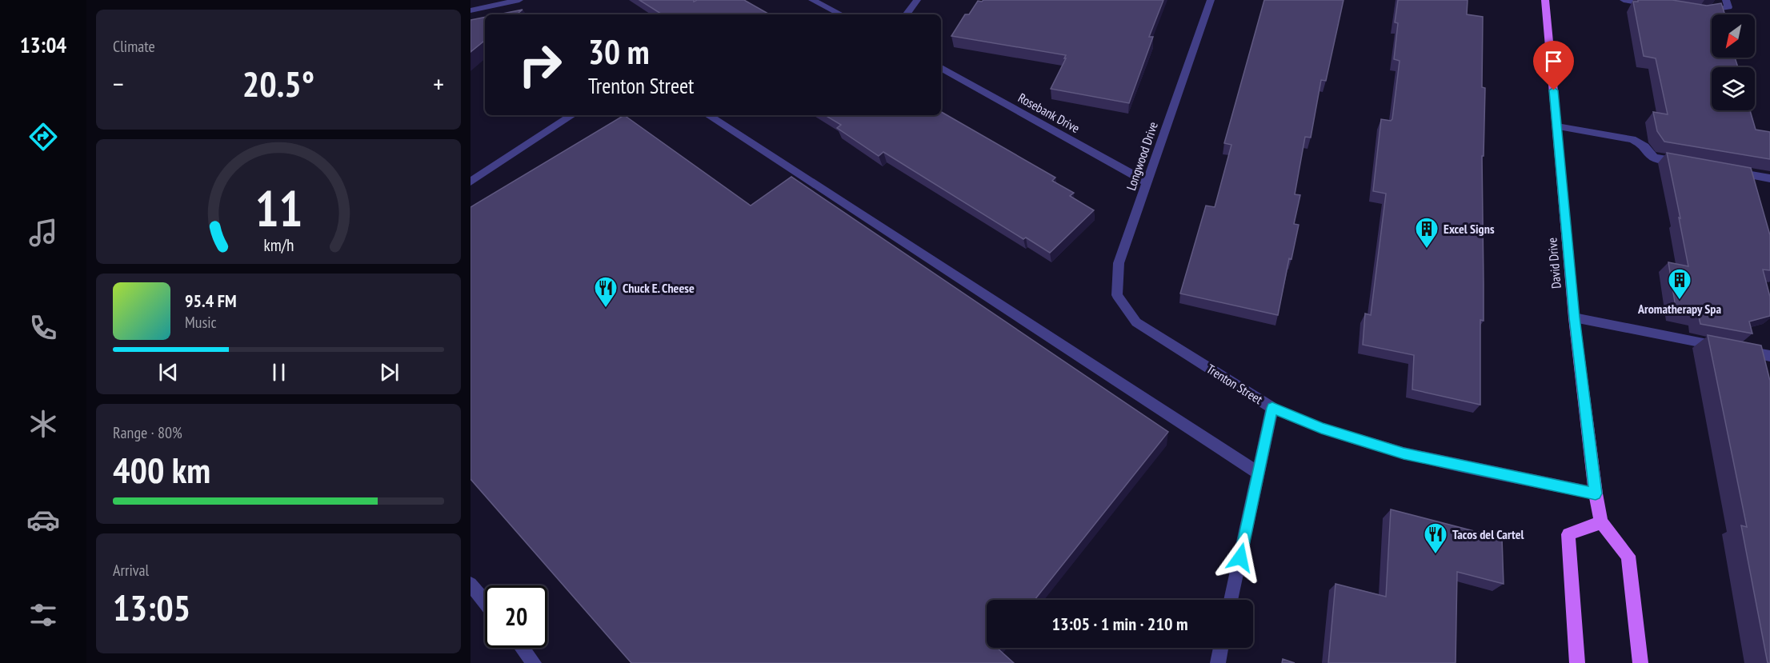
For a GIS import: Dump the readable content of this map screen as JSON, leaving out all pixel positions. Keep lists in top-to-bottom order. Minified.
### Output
{"streets":{"main road":["David Drive"],"street":["Rosebank Drive","Longwood Drive","Trenton Street"]},"crossings":[["Rosebank Drive","Longwood Drive"],["Longwood Drive","Trenton Street"],["David Drive","Trenton Street"]],"places":{"building":["Excel Signs","Aromatherapy Spa"],"restaurant":["Chuck E. Cheese","Tacos del Cartel"]},"north":"bottom left","page":{"tabs":"13:04","tile":["Climate",["Range · 80%","400 km"],["Arrival","13:05"]],"turn":["30 m","Trenton Street"],"heat":["−","20.5°","+"],"song":["95.4 FM","Music"],"limit":"20","trip":"13:05 · 1 min · 210 m","gauge":["11","km/h"]}}
